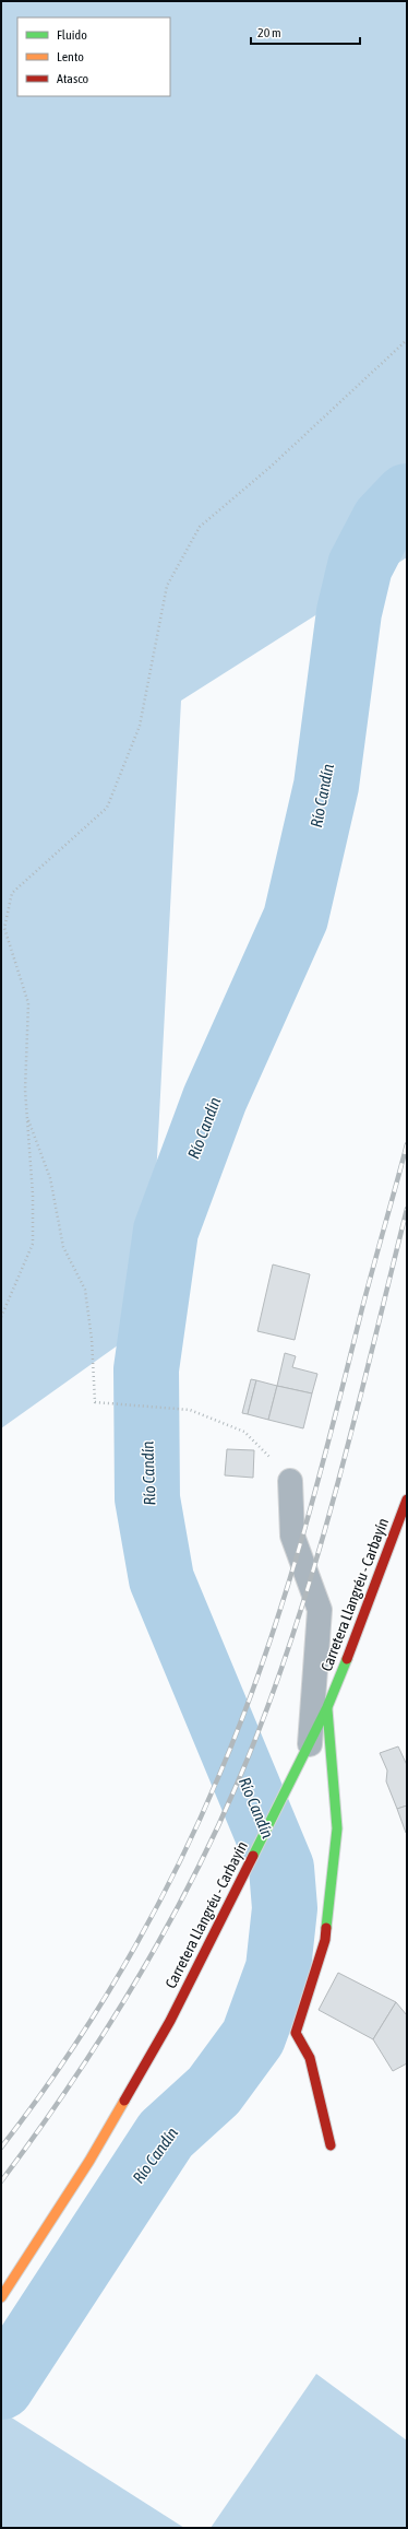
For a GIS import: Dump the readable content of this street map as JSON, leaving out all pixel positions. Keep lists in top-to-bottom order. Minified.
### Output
{"streets":{"street":["Carretera Llangréu - Carbayín"]},"water":["Río Candín"],"legend":["Fluido","Lento","Atasco"],"scale_bar":"20 m"}
